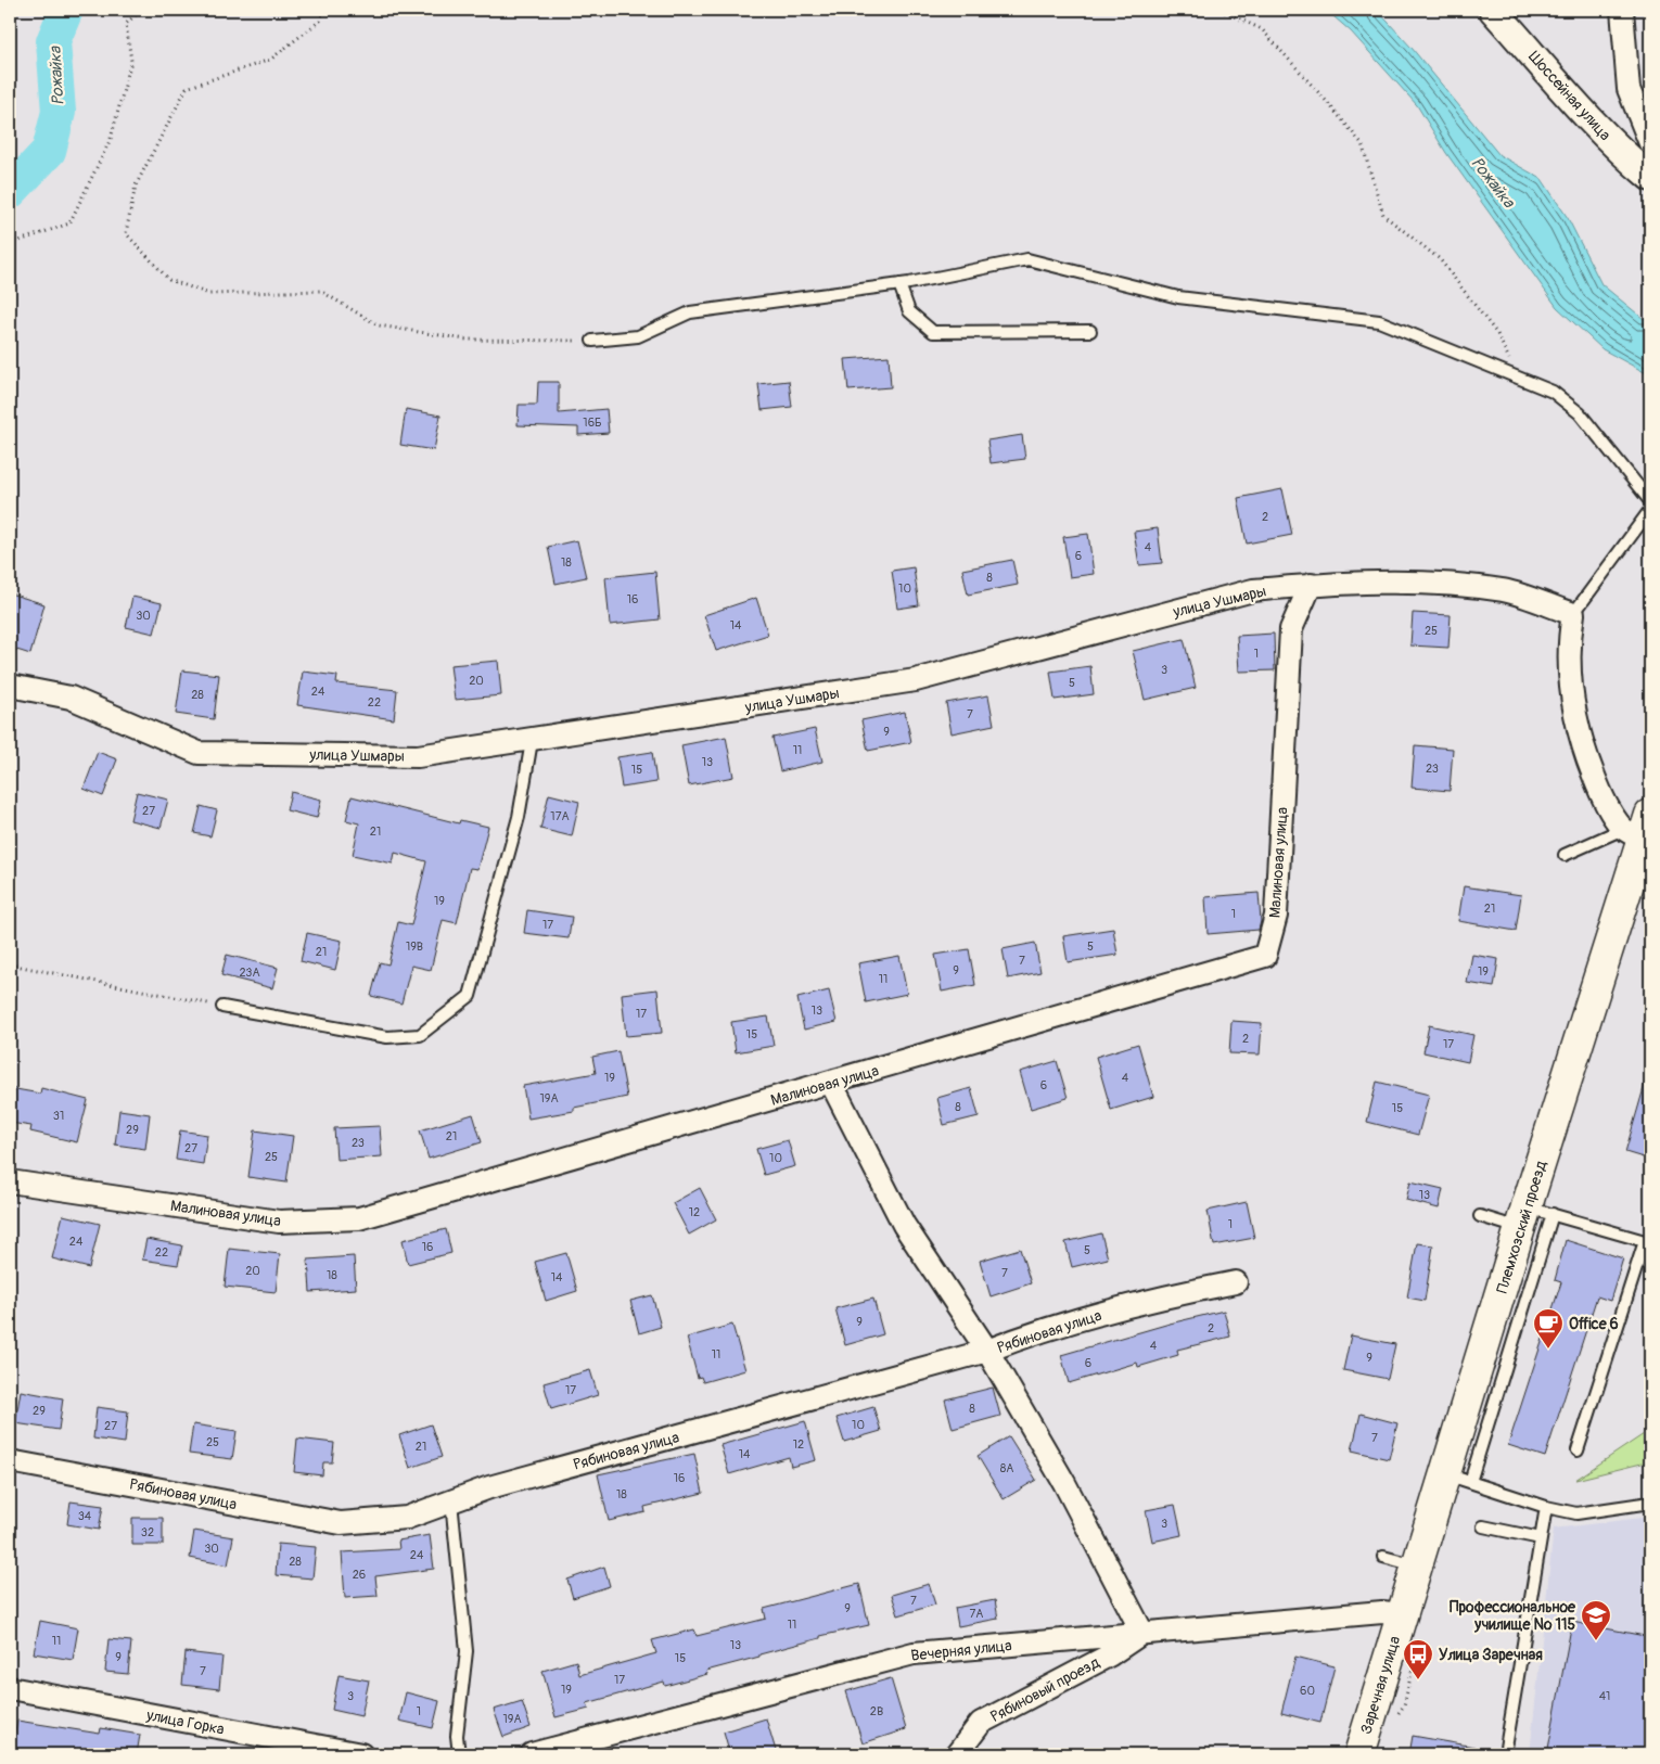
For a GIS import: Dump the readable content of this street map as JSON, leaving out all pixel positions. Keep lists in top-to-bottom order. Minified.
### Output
{"streets":{"main road":["Племхозский проезд","Заречная улица"],"street":["Шоссейная улица","улица Ушмары","Малиновая улица","Рябиновая улица","Вечерняя улица","Рябиновый проезд","улица Горка"]},"crossings":[["улица Ушмары","Малиновая улица"],["Племхозский проезд","Вечерняя улица"],["Племхозский проезд","Заречная улица"],["Вечерняя улица","Заречная улица"],["Вечерняя улица","Рябиновый проезд"]],"water":["Рожайка"],"places":{"cafe":["Office 6"],"school or university":["Профессиональное училище № 115"],"bus stop":["Улица Заречная"]},"house_numbers":["16Б","2","4","6","18","8","10","16","30","14","25","1","3","20","5","24","28","22","7","9","11","13","23","15","27","17А","21","19","21","1","17","19В","5","21","7","9","19","23А","11","13","17","15","2","17","19","4","6","19А","8","15","31","29","21","23","27","25","10","13","12","1","24","16","5","22","20","7","18","14","9","2","4","11","9","6","17","8","29","10","27","7","25","12","21","14","8А","16","18","34","3","32","30","24","28","26","7","9","7А","11","11","13","9","15","7","17","19","60","3","41","1","2В","19А"]}
